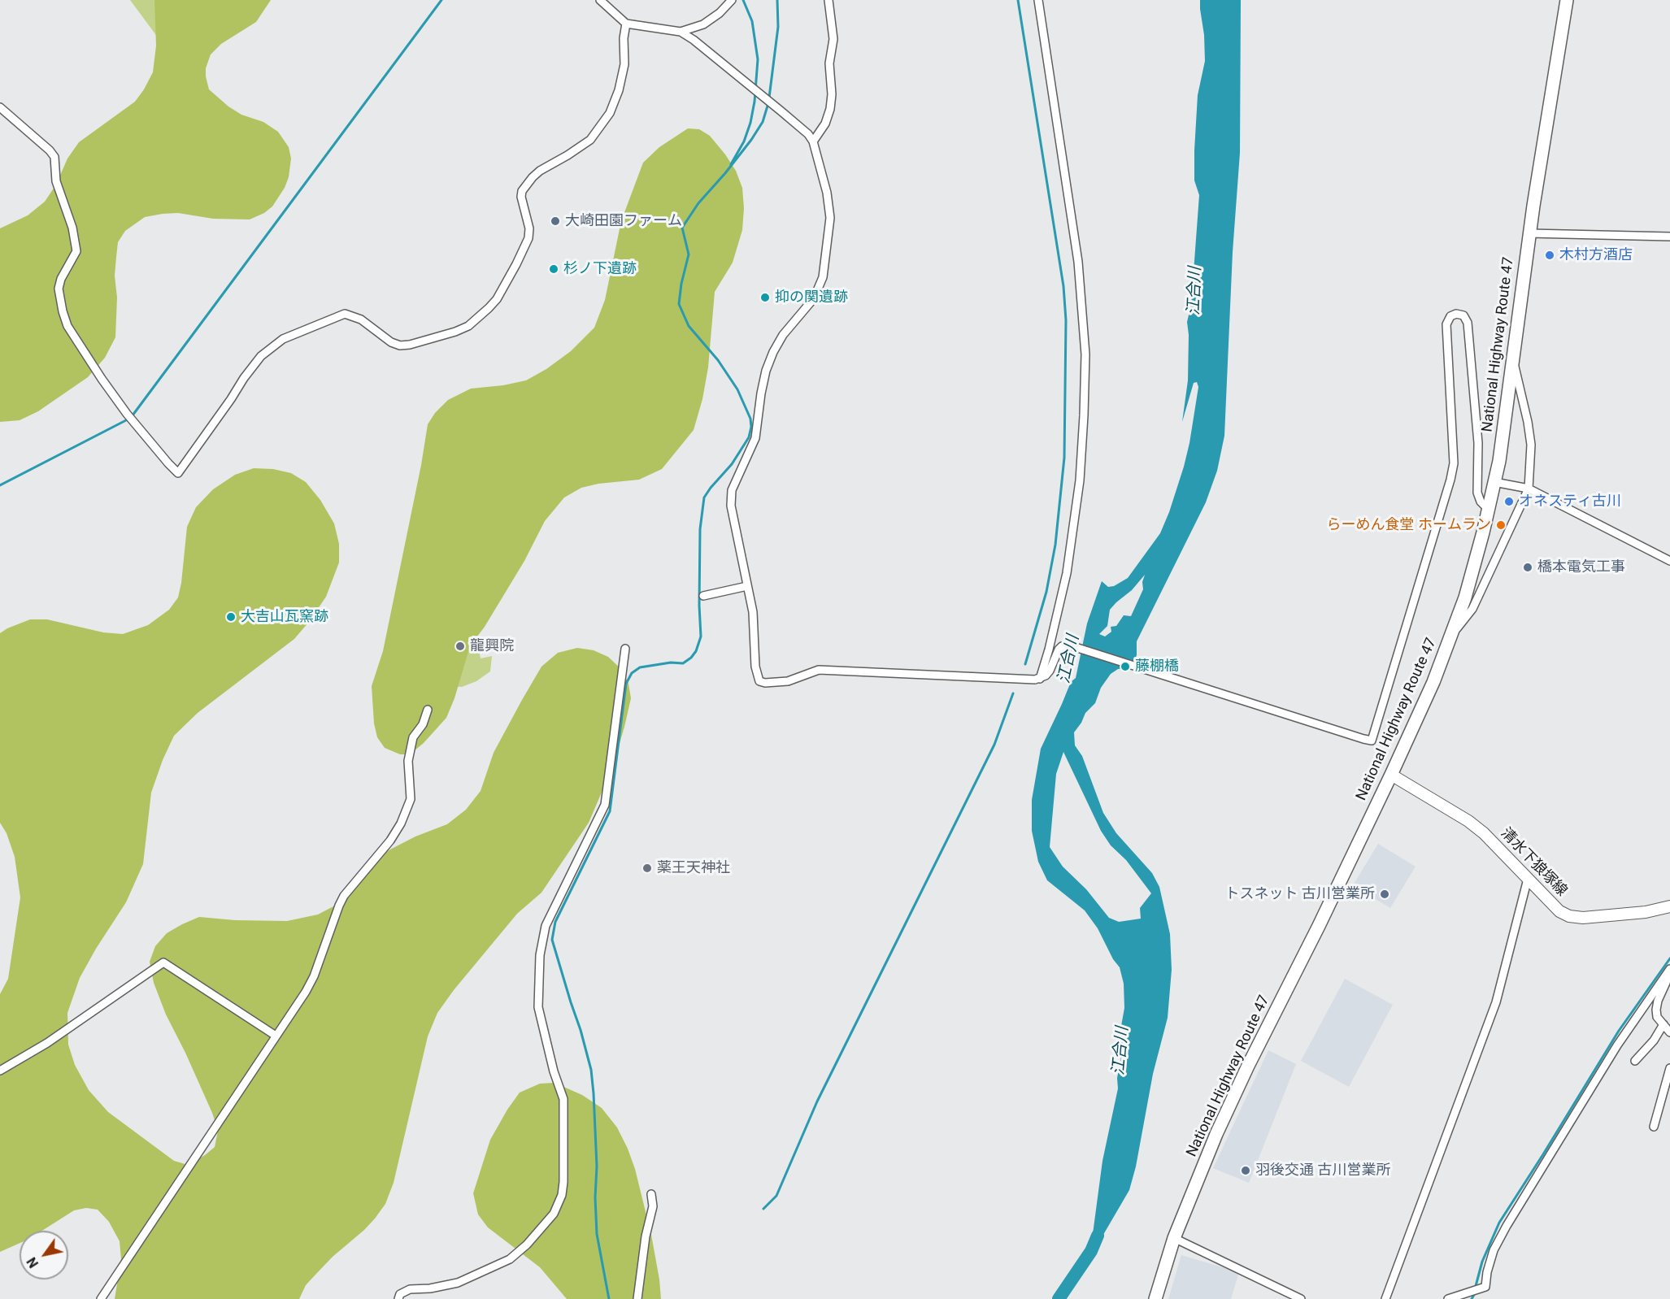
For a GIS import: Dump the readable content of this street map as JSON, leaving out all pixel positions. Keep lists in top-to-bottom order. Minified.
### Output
{"streets":{"highway":["National Highway Route 47"],"main road":["清水下狼塚線"]},"crossings":[["National Highway Route 47","清水下狼塚線"]],"water":["江合川"],"places":["大崎田園ファーム","木村方酒店","杉ノ下遺跡","抑の関遺跡","オネスティ古川","らーめん食堂 ホームラン","橋本電気工事","大吉山瓦窯跡","龍興院","藤棚橋","薬王天神社","トスネット 古川営業所","羽後交通 古川営業所"],"north":"bottom left"}
